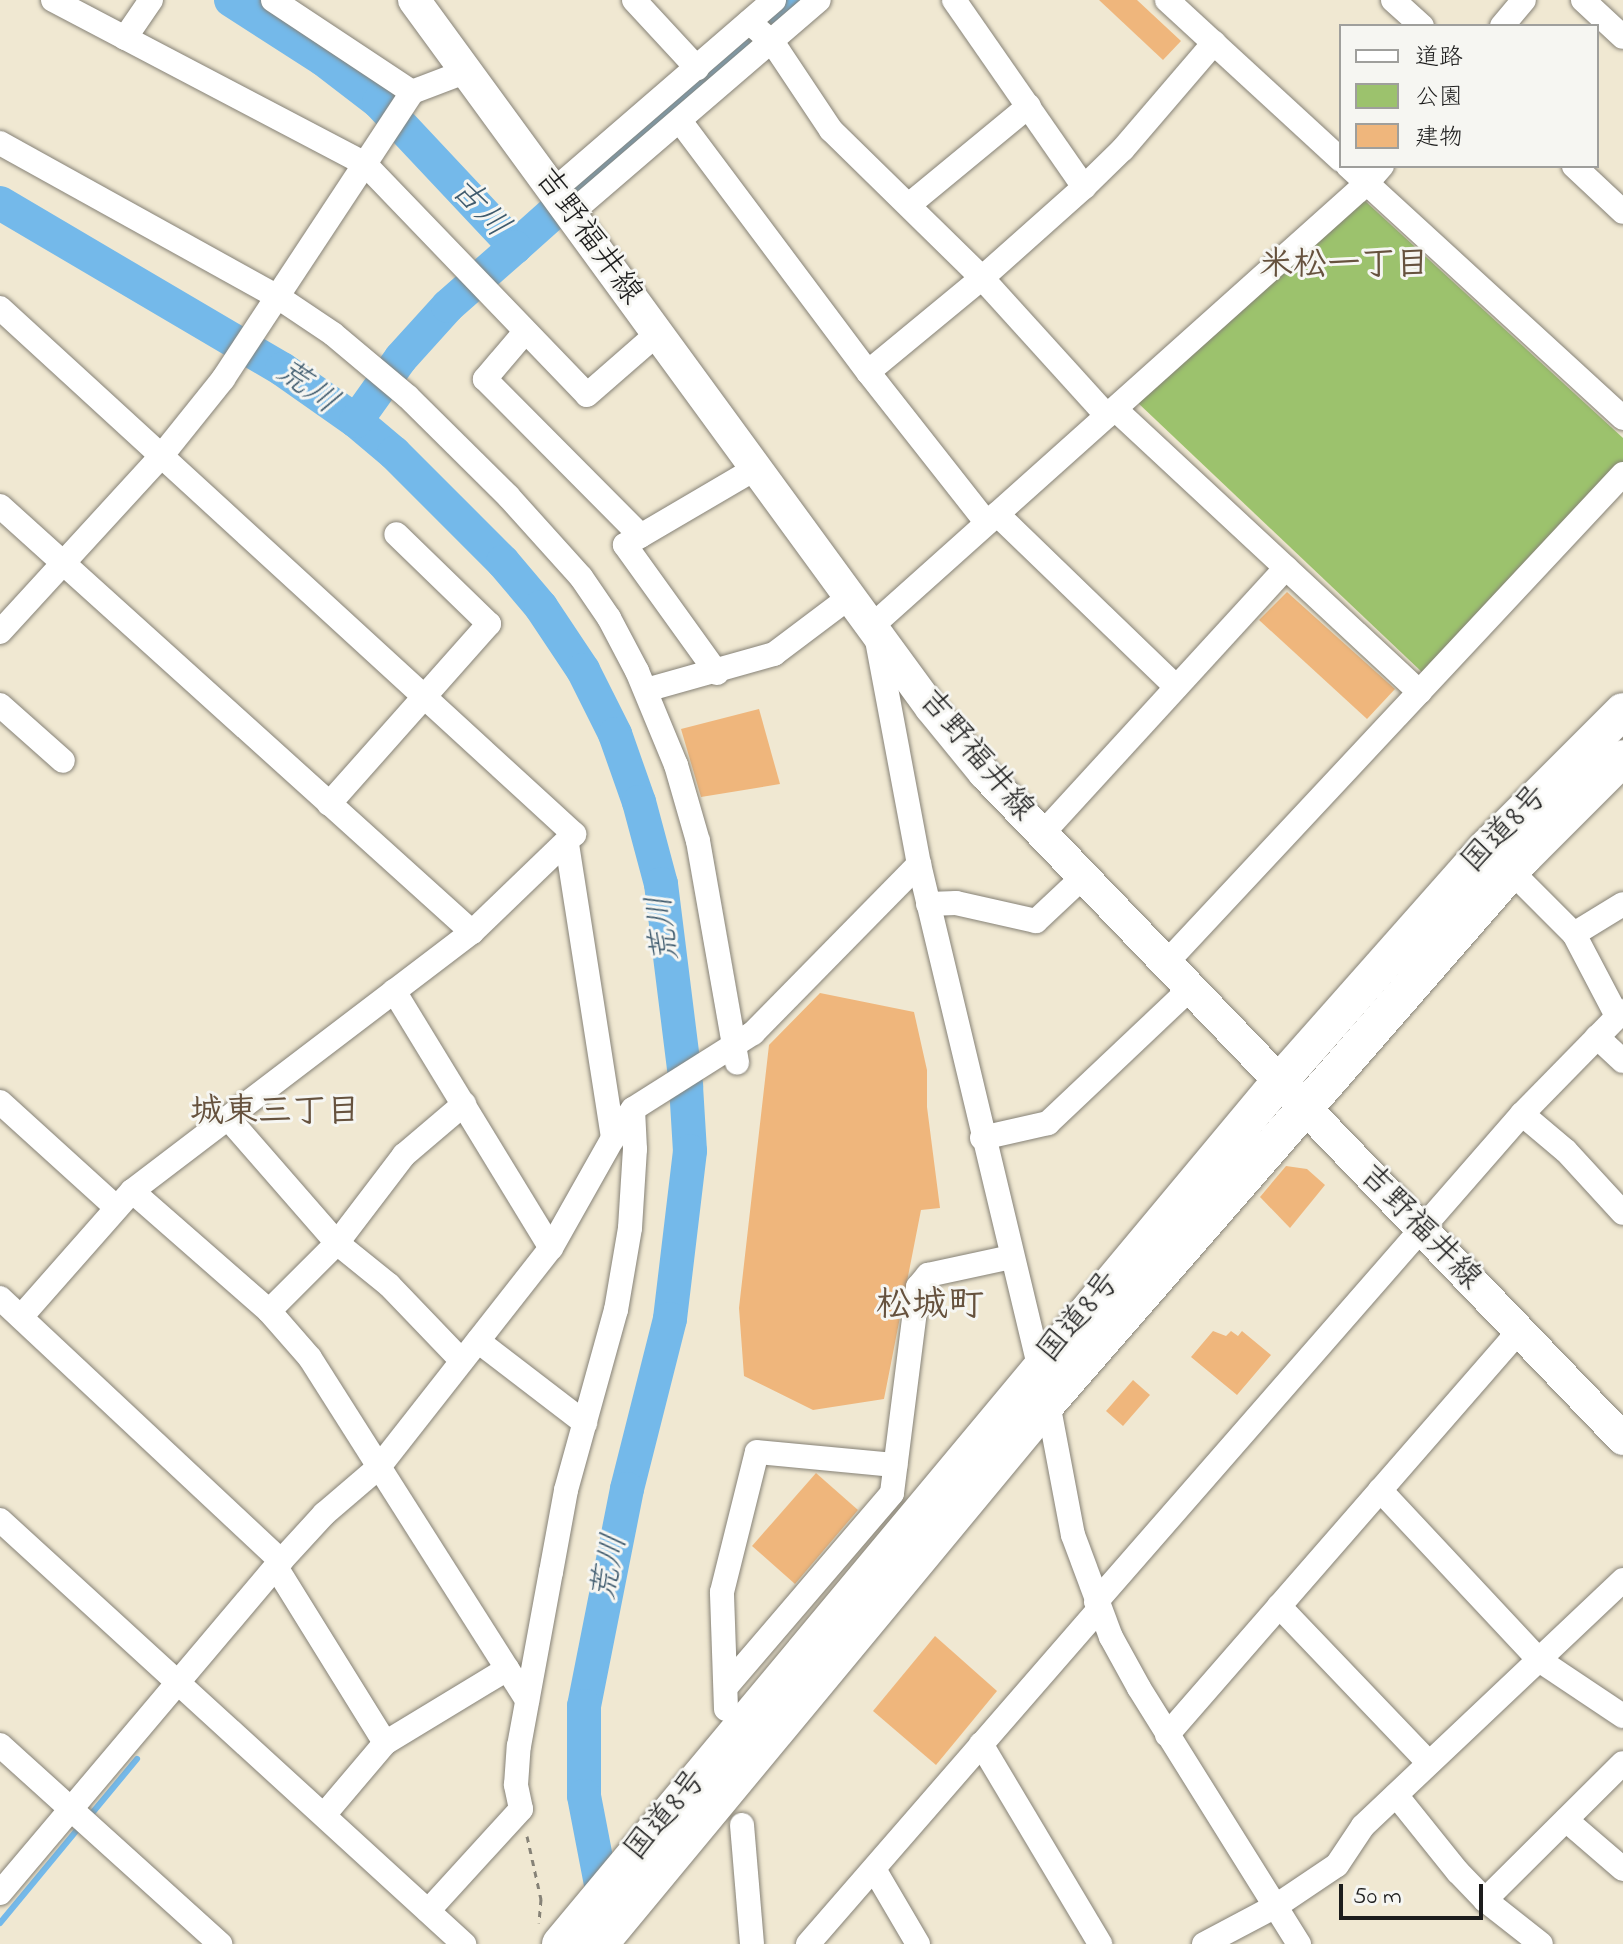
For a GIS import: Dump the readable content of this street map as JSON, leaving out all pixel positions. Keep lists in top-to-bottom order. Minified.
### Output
{"streets":{"highway":["国道8号"],"main road":["吉野福井線"]},"crossings":[["吉野福井線","国道8号"]],"districts":["米松一丁目","城東三丁目","松城町"],"water":["古川","荒川"],"legend":["道路","公園","建物"],"scale_bar":"50 m"}
